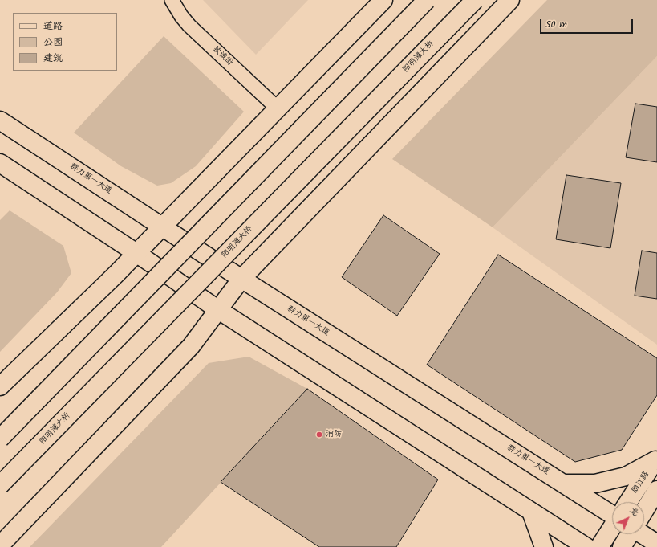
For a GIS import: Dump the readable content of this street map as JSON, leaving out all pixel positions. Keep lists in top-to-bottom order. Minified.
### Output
{"streets":{"main road":["阳明滩大桥","群力第一大道","朗江路"],"street":["致诚街"]},"places":["消防"],"legend":["道路","公园","建筑"],"scale_bar":"50 m","north":"top right"}
